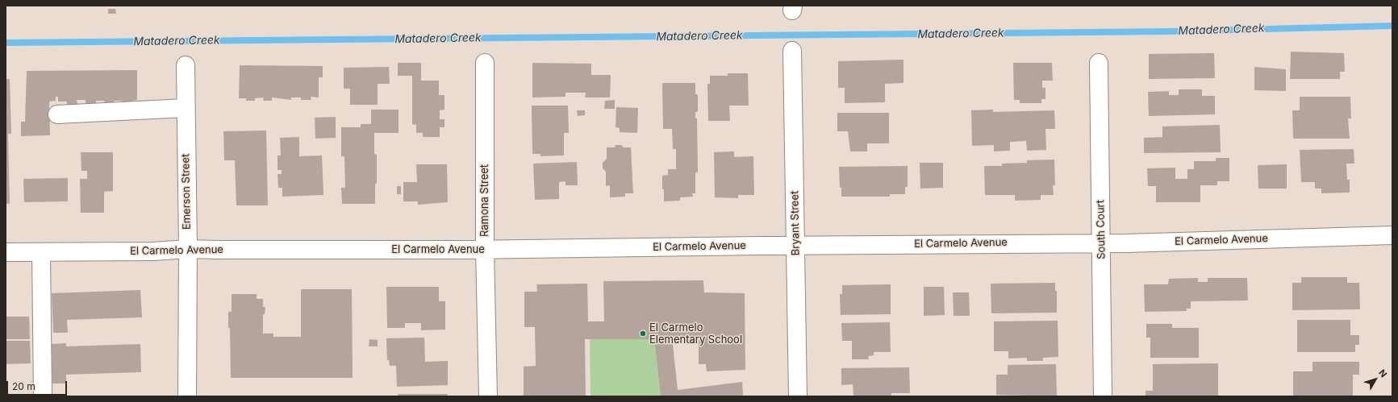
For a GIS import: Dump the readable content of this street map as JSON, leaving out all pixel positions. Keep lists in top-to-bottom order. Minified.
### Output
{"streets":{"street":["Emerson Street","Ramona Street","Bryant Street","South Court","El Carmelo Avenue"]},"crossings":[["Emerson Street","El Carmelo Avenue"],["Ramona Street","El Carmelo Avenue"],["Bryant Street","El Carmelo Avenue"],["South Court","El Carmelo Avenue"]],"water":["Matadero Creek"],"places":["El Carmelo Elementary School"],"scale_bar":"20 m","north":"top right"}
